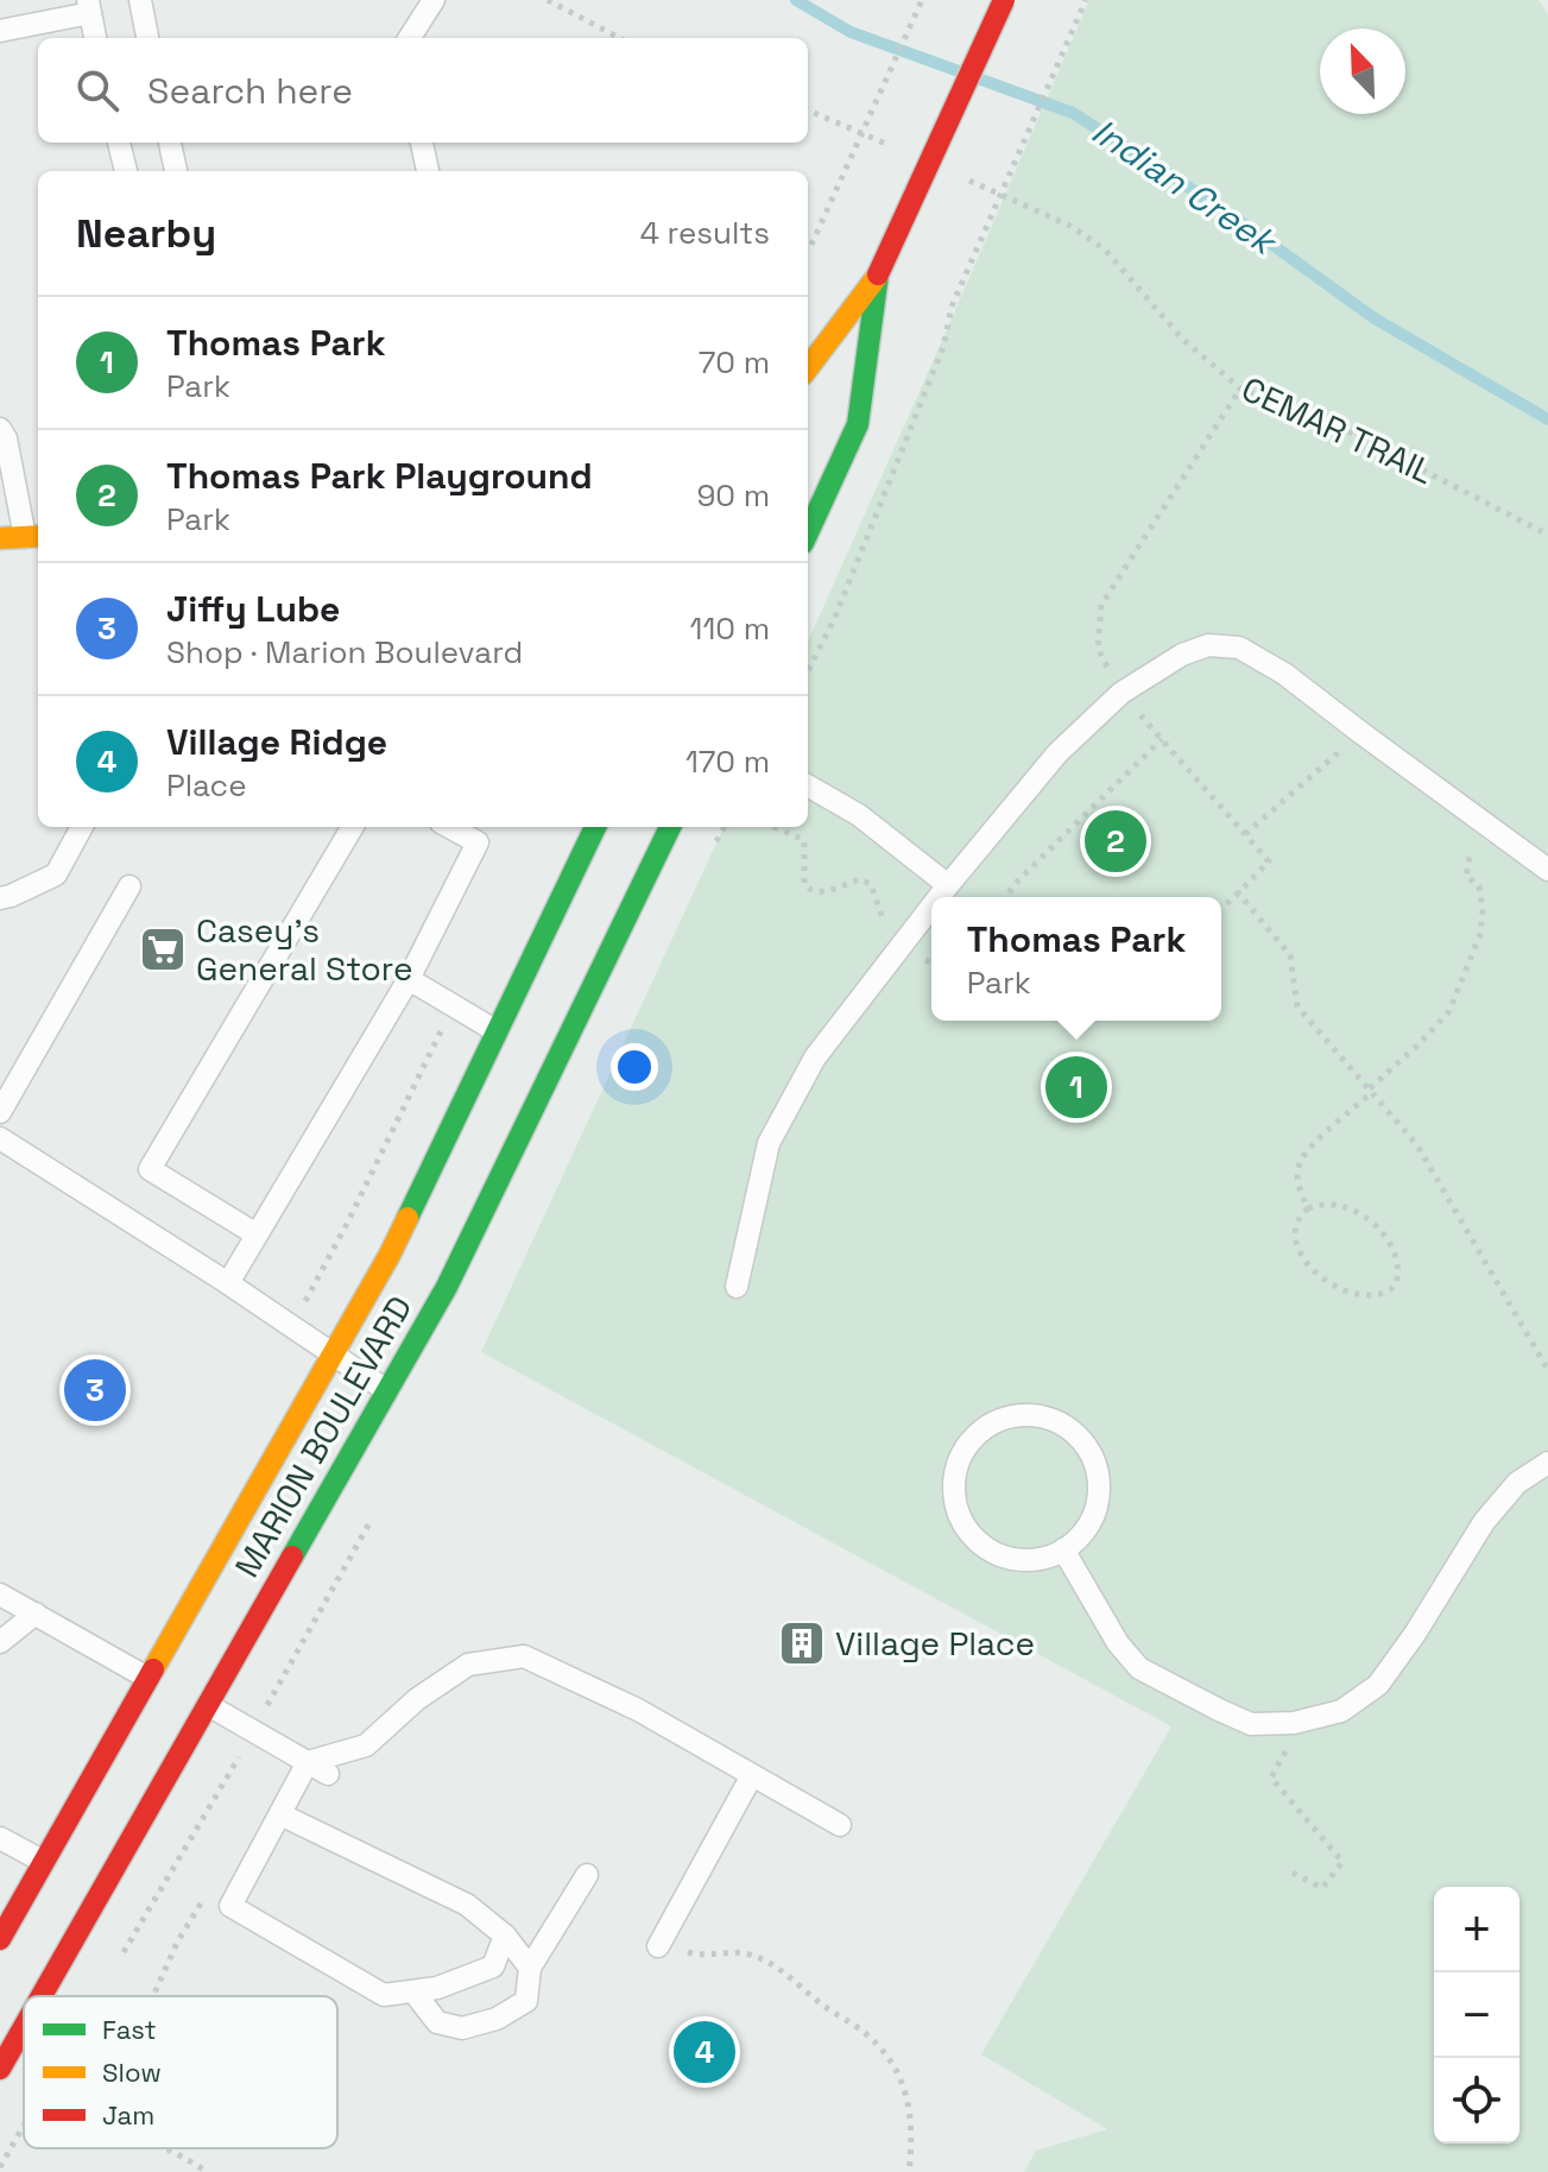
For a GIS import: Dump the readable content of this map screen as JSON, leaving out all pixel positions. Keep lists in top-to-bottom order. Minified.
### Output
{"streets":{"main road":["MARION BOULEVARD"],"path":["CEMAR TRAIL"]},"water":["Indian Creek"],"places":{"supermarket":["Casey's General Store"],"building":["Village Place"]},"legend":["Fast","Slow","Jam"],"north":"top left","page":{"search":"Search here","heading":["Nearby","4 results"],"list":[{"mark":"1","name":"Thomas Park","note":"Park","value":"70 m"},{"mark":"2","name":"Thomas Park Playground","note":"Park","value":"90 m"},{"mark":"3","name":"Jiffy Lube","note":"Shop · Marion Boulevard","value":"110 m"},{"mark":"4","name":"Village Ridge","note":"Place","value":"170 m"}],"pins":["2","1","3","4"],"popup":["Thomas Park","Park"],"map_buttons":["+","−"]}}
